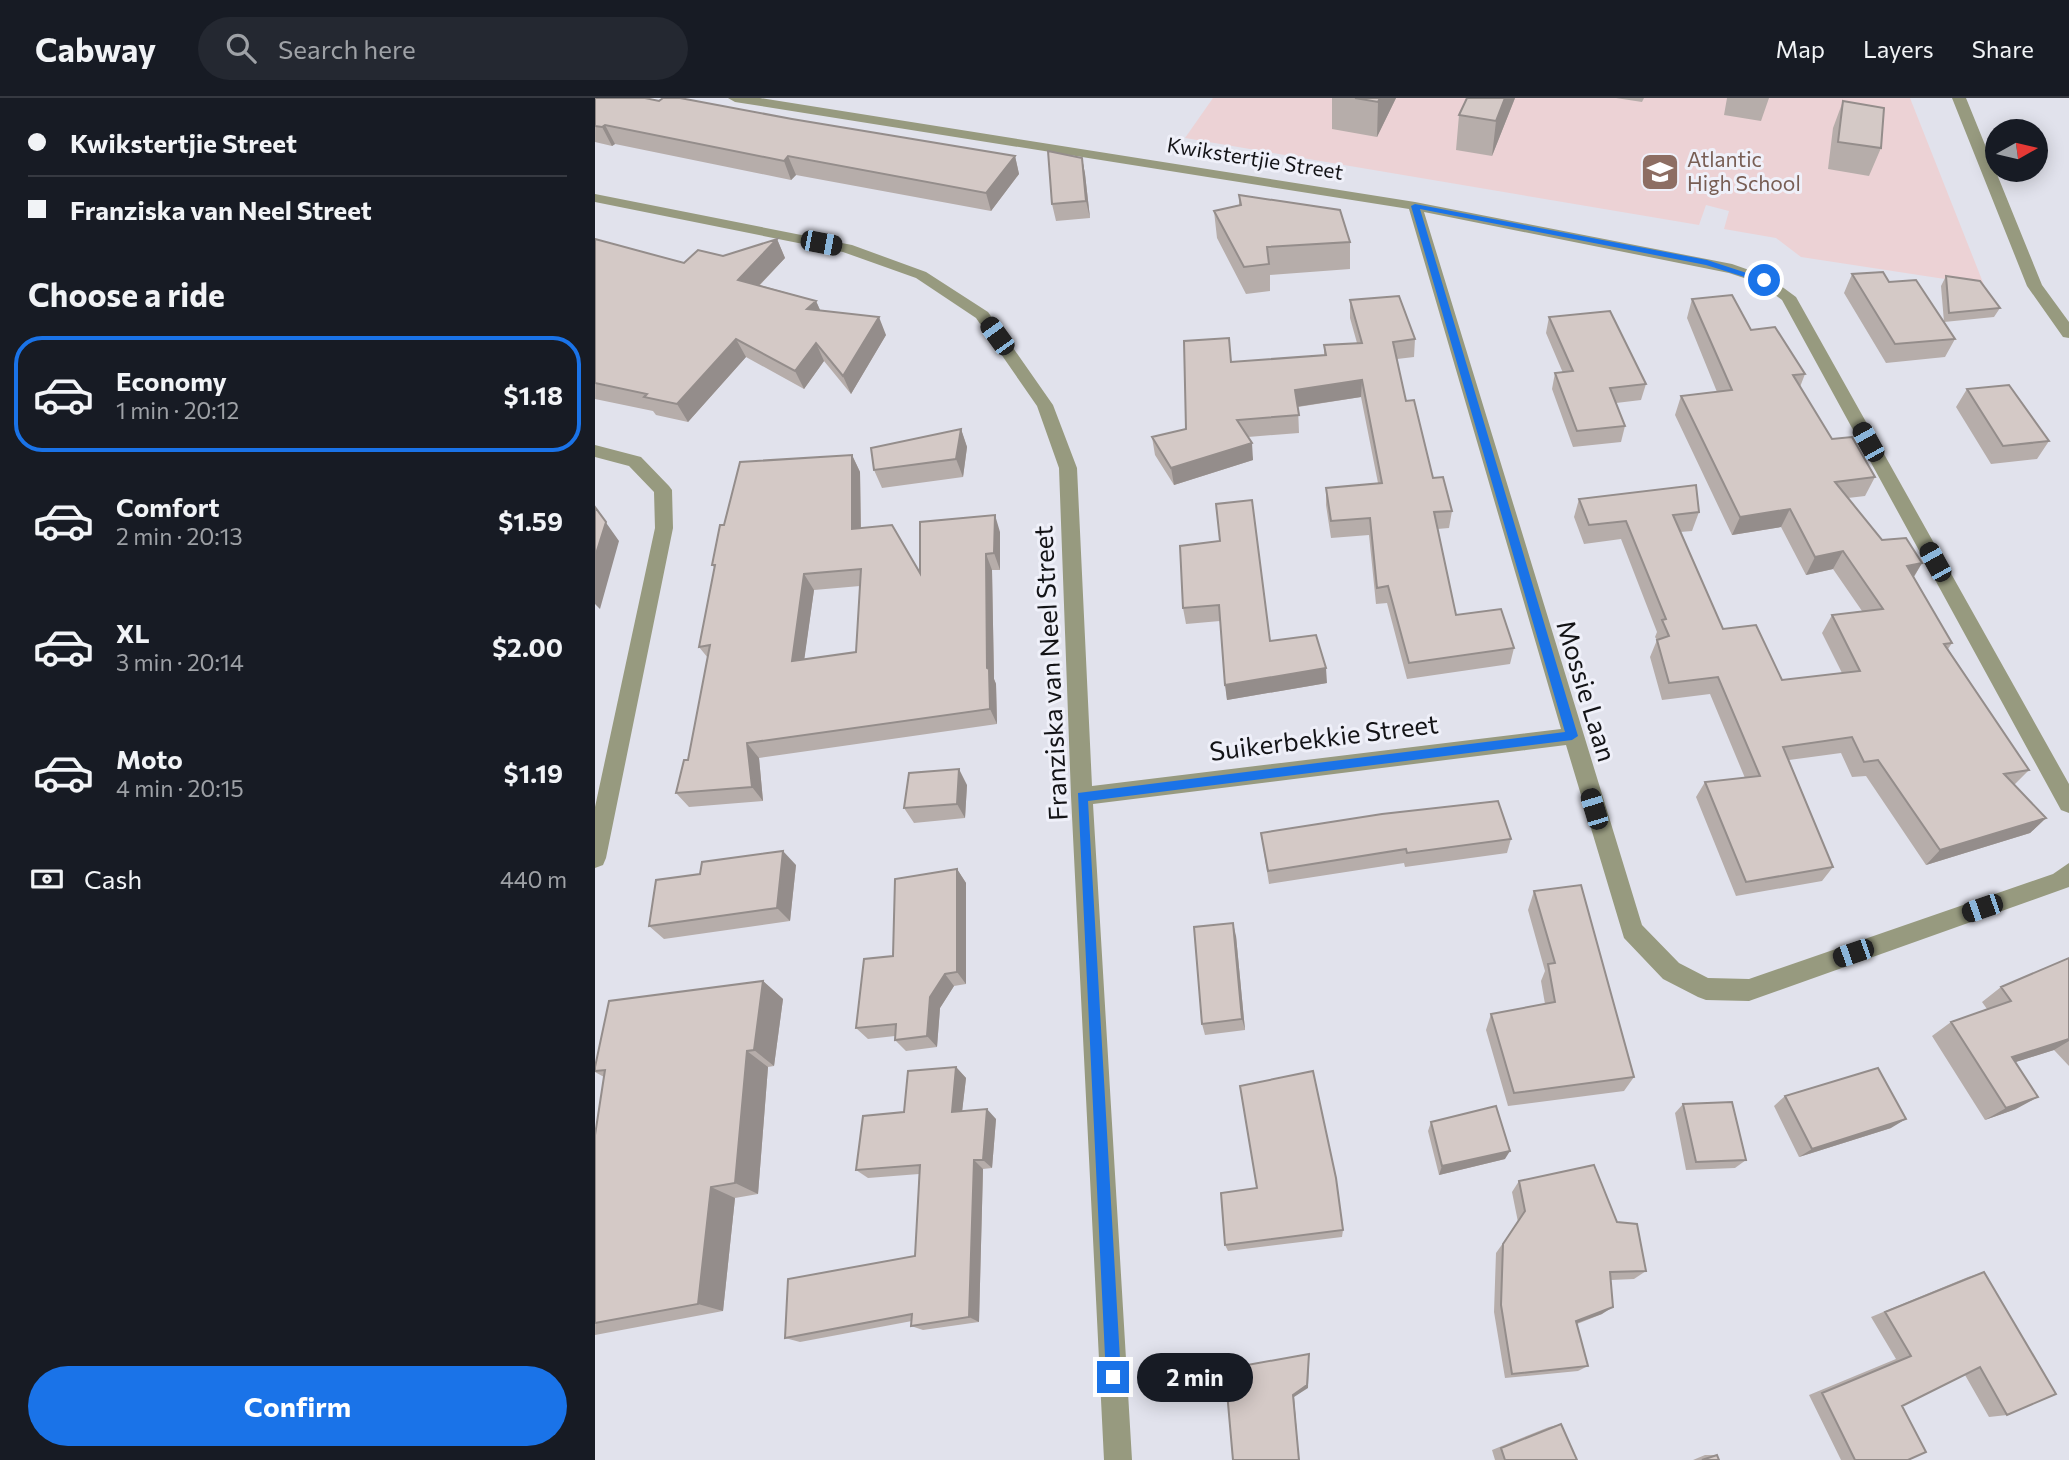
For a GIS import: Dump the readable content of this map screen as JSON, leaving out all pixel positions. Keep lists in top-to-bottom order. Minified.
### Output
{"streets":{"street":["Kwikstertjie Street","Franziska van Neel Street","Mossie Laan","Suikerbekkie Street"]},"crossings":[["Kwikstertjie Street","Mossie Laan"],["Franziska van Neel Street","Suikerbekkie Street"],["Mossie Laan","Suikerbekkie Street"]],"places":{"school or university":["Atlantic High School"]},"north":"right","page":{"header":"Cabway","search":"Search here","nav":["Map","Layers","Share"],"banner":["Kwikstertjie Street","Franziska van Neel Street"],"heading":"Choose a ride","list":[{"name":"Economy","note":"1 min · 20:12","value":"$1.18"},{"name":"Comfort","note":"2 min · 20:13","value":"$1.59"},{"name":"XL","note":"3 min · 20:14","value":"$2.00"},{"name":"Moto","note":"4 min · 20:15","value":"$1.19"}],"pay":["Cash","440 m"],"buttons":"Confirm","bubble":"2 min"}}
